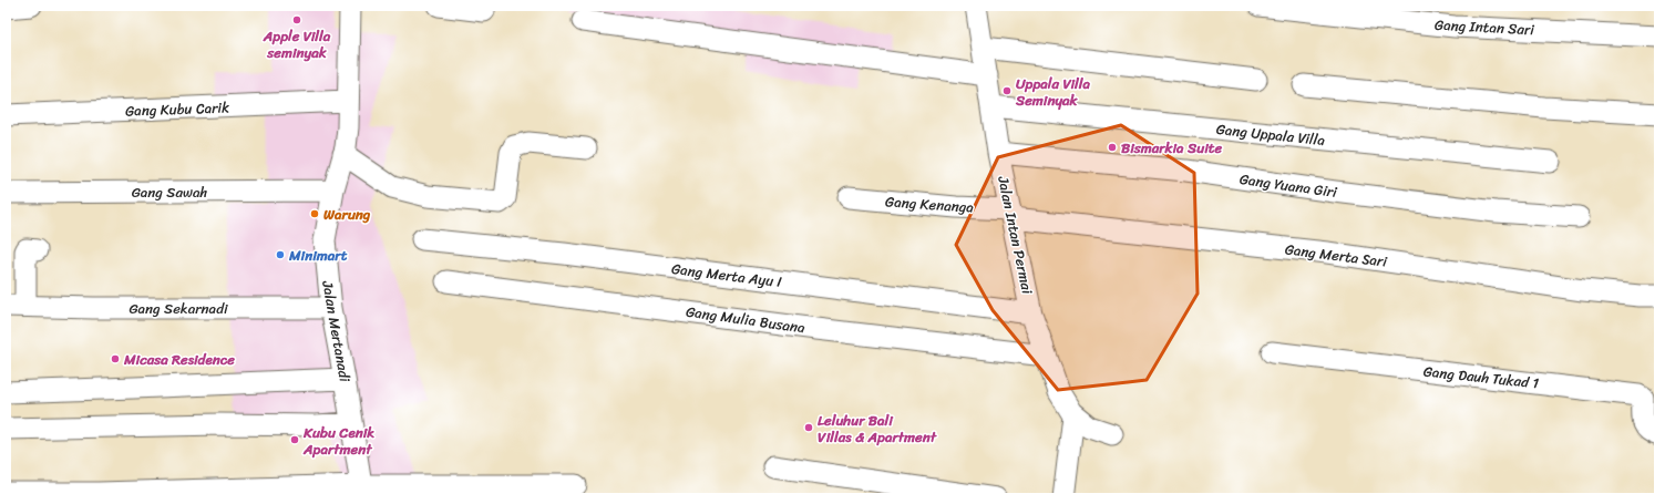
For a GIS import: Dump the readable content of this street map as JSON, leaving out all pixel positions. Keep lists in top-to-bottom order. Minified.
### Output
{"streets":{"street":["Gang Intan Sari","Gang Kubu Carik","Gang Uppala Villa","Gang Yuana Giri","Gang Sawah","Gang Kenanga","Jalan Intan Permai","Gang Merta Sari","Gang Merta Ayu I","Gang Sekarnadi","Gang Mulia Busana","Jalan Mertanadi","Gang Dauh Tukad 1"]},"crossings":[["Gang Kubu Carik","Jalan Mertanadi"],["Gang Uppala Villa","Jalan Intan Permai"],["Gang Yuana Giri","Jalan Intan Permai"],["Gang Sawah","Jalan Mertanadi"],["Gang Kenanga","Jalan Intan Permai"],["Gang Kenanga","Gang Merta Sari"],["Jalan Intan Permai","Gang Merta Sari"],["Jalan Intan Permai","Gang Merta Ayu I"],["Jalan Intan Permai","Gang Mulia Busana"],["Gang Sekarnadi","Jalan Mertanadi"]],"places":["Apple Villa seminyak","Uppala Villa Seminyak","Bismarkia Suite","Warung","Minimart","Micasa Residence","Leluhur Bali Villas & Apartment","Kubu Cenik Apartment"]}
